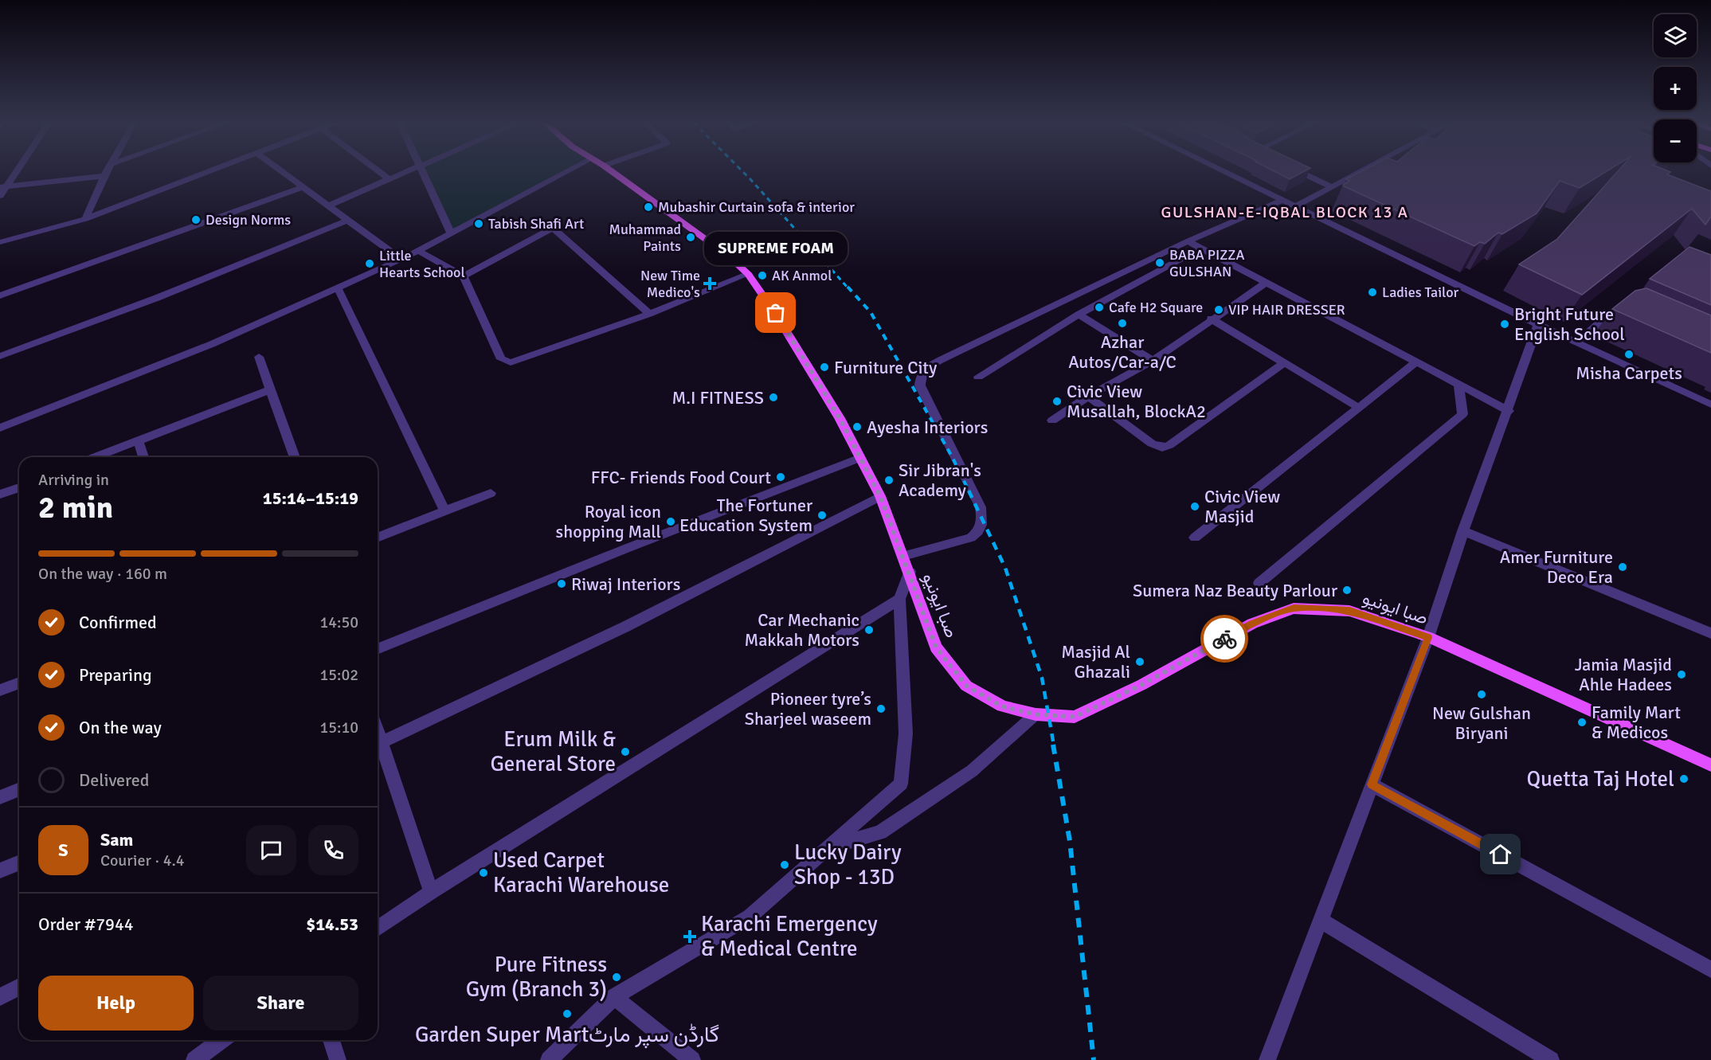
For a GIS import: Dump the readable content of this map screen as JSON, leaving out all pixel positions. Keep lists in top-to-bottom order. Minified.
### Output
{"streets":{"main road":["صبا ایونیو"]},"districts":["GULSHAN-E-IQBAL BLOCK 13 A"],"places":{"other":["Mubashir Curtain sofa & interior","Design Norms","Tabish Shafi Art","Muhammad Paints","BABA PIZZA GULSHAN","Little Hearts School","AK Anmol","Ladies Tailor","Cafe H2 Square","VIP HAIR DRESSER","SUPREME FOAM","Azhar Autos/Car-a/C","Bright Future English School","Misha Carpets","Furniture City","M.I FITNESS","Civic View Musallah, BlockA2","Ayesha Interiors","FFC- Friends Food Court","Sir Jibran's Academy","Civic View Masjid","The Fortuner Education System","Royal icon shopping Mall","Amer Furniture Deco Era","Riwaj Interiors","Sumera Naz Beauty Parlour","Car Mechanic Makkah Motors","Masjid Al Ghazali","Jamia Masjid Ahle Hadees","New Gulshan Biryani","Pioneer tyre’s Sharjeel waseem","Family Mart & Medicos","Erum Milk & General Store","Quetta Taj Hotel","Lucky Dairy Shop - 13D","Used Carpet Karachi Warehouse","Pure Fitness Gym (Branch 3)","Garden Super Martگارڈن سپر مارٹ"],"health":["New Time Medico's","Karachi Emergency & Medical Centre"]},"page":{"map_buttons":["+","−"],"bubble":"SUPREME FOAM","heading":["2 min","Arriving in","15:14–15:19"],"panel":["Sam","Courier · 4.4","Order #7944","$14.53"],"bar":"On the way · 160 m","list":[["Confirmed","14:50"],["Preparing","15:02"],["On the way","15:10"],"Delivered"],"round":"S","buttons":["Help","Share"]}}
